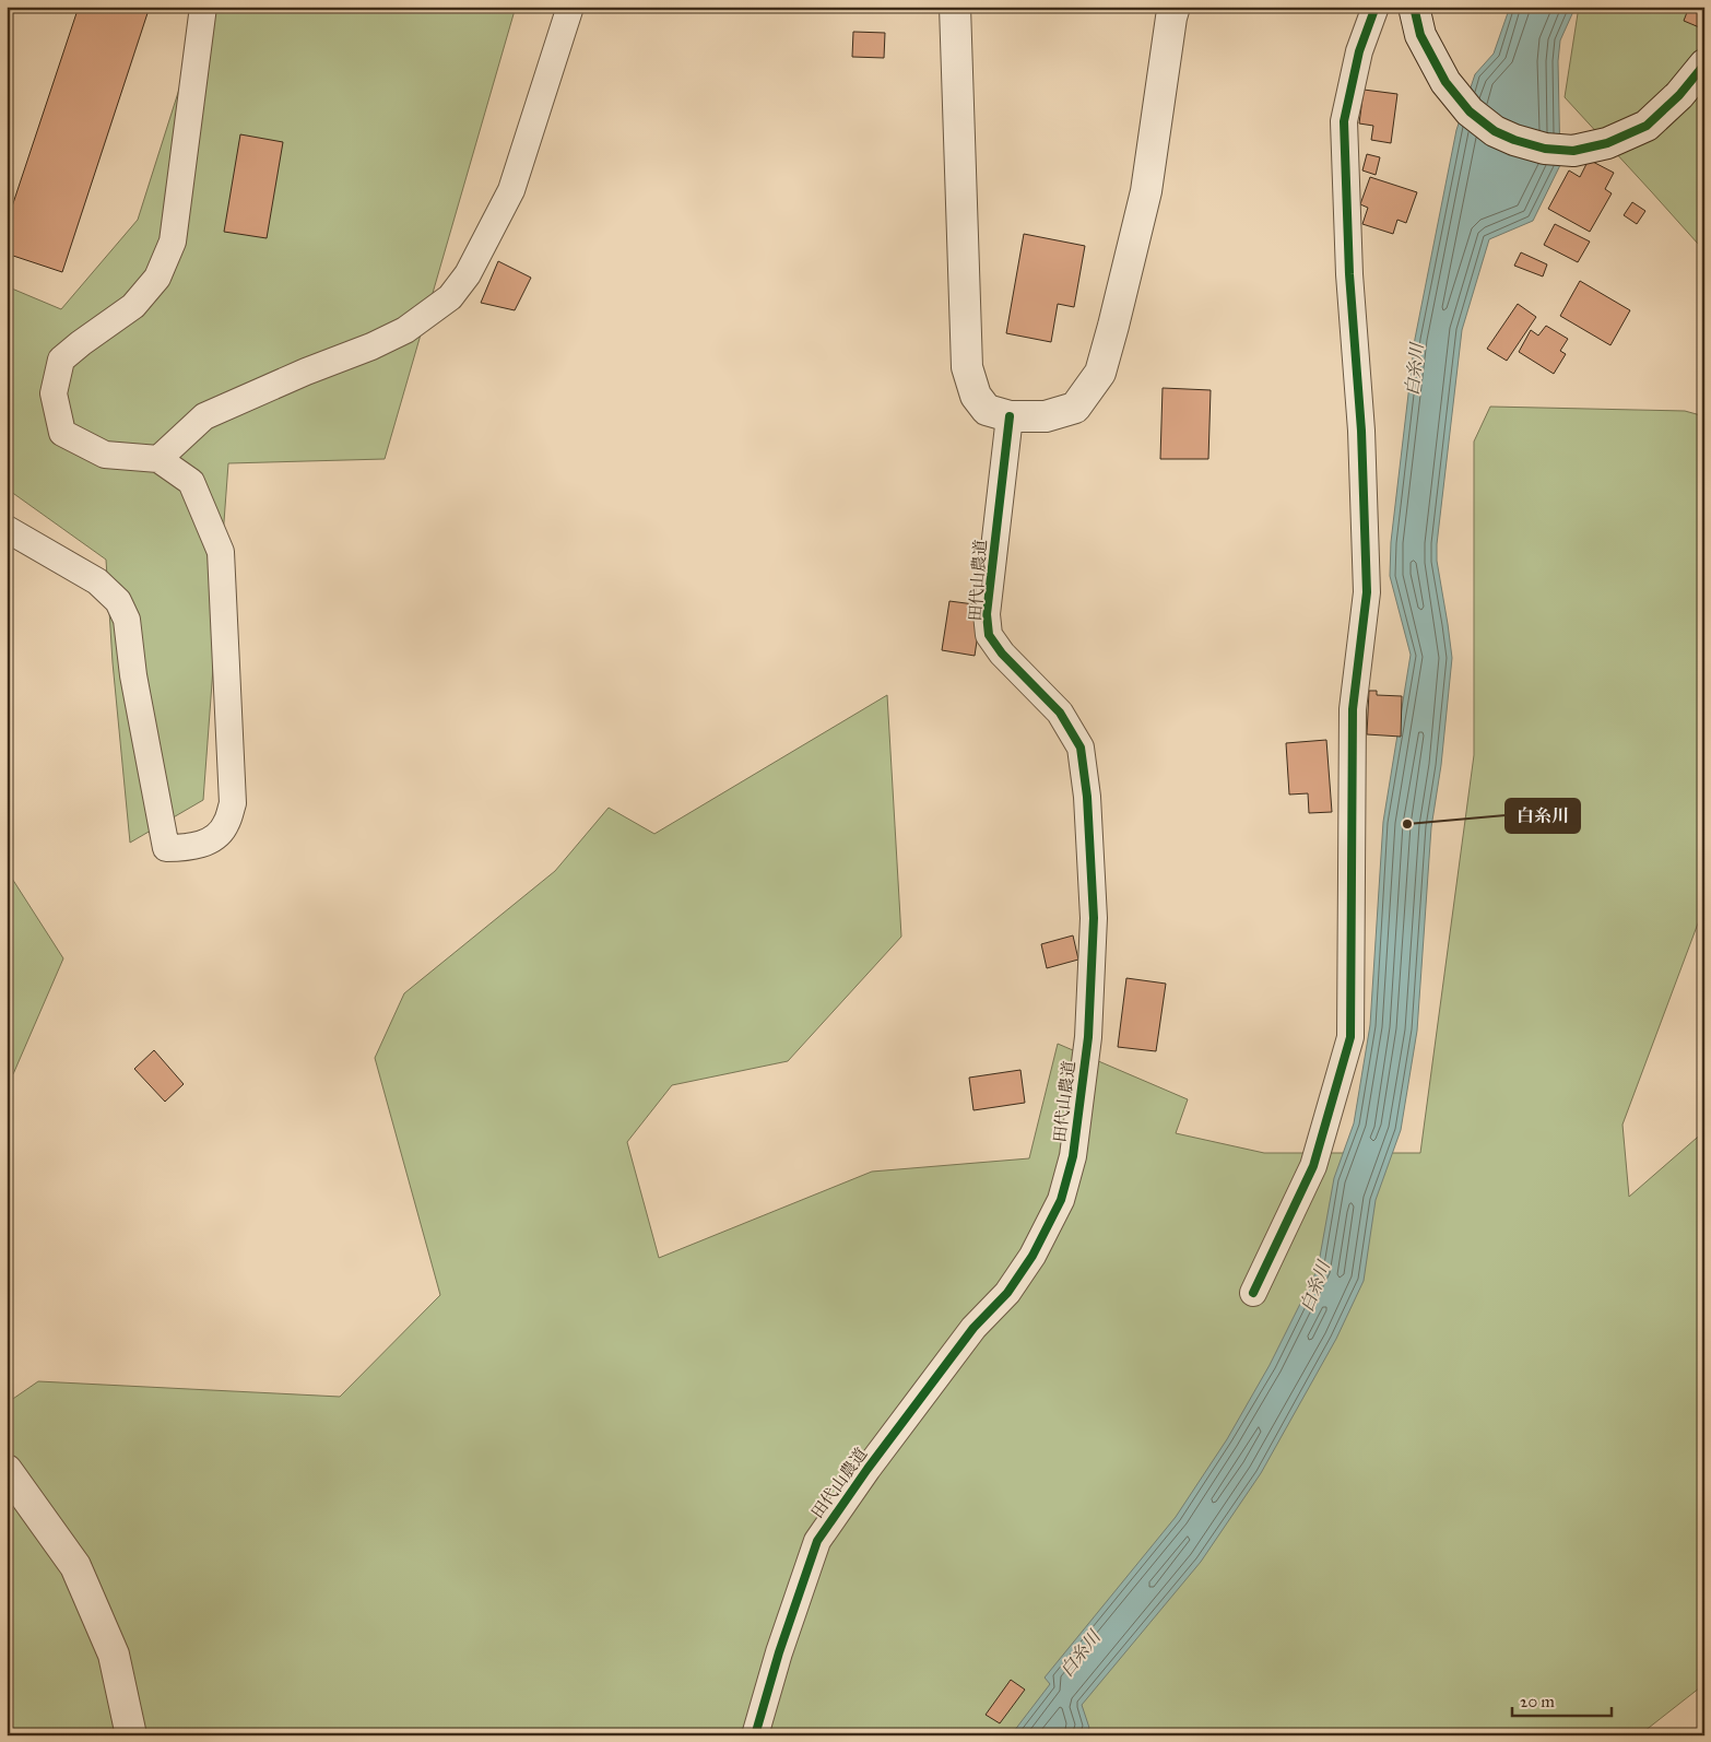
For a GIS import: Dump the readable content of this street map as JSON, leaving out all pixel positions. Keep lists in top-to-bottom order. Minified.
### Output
{"streets":{"street":["田代山農道"]},"water":["白糸川"],"places":["白糸川"],"scale_bar":"20 m"}
